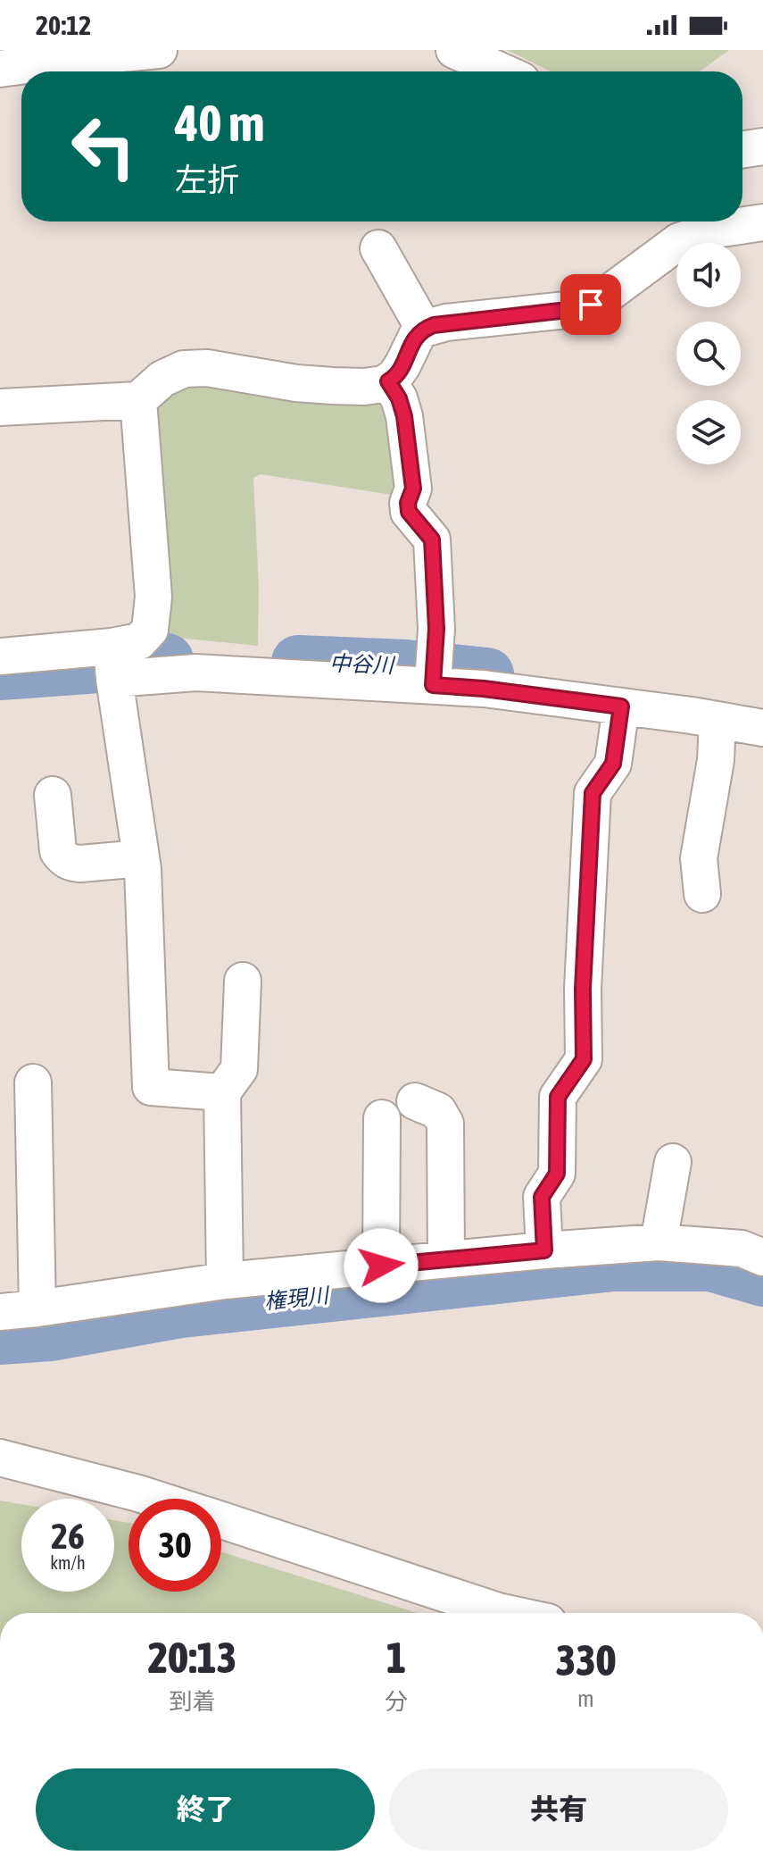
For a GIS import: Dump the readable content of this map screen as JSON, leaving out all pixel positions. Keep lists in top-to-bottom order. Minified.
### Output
{"water":["中谷川","権現川"],"page":{"status":"20:12","turn":["40 m","左折"],"speed":"26 km/h","limit":"30","eta":["20:13","到着","1","分","330","m"],"buttons":["終了","共有"]}}
